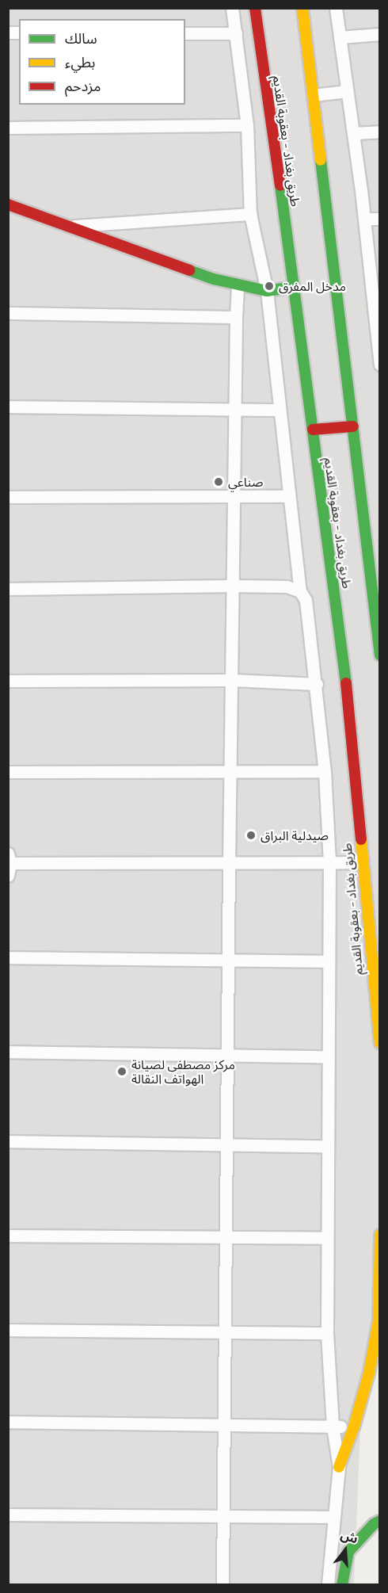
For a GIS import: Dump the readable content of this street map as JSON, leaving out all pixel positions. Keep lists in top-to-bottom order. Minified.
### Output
{"streets":{"main road":["طريق بغداد - بعقوبة القديم"]},"places":["مدخل المفرق","صناعي","صيدلية البراق","مركز مصطفى لصيانة الهواتف النقالة"],"legend":["سالك","بطيء","مزدحم"],"north":"top"}
